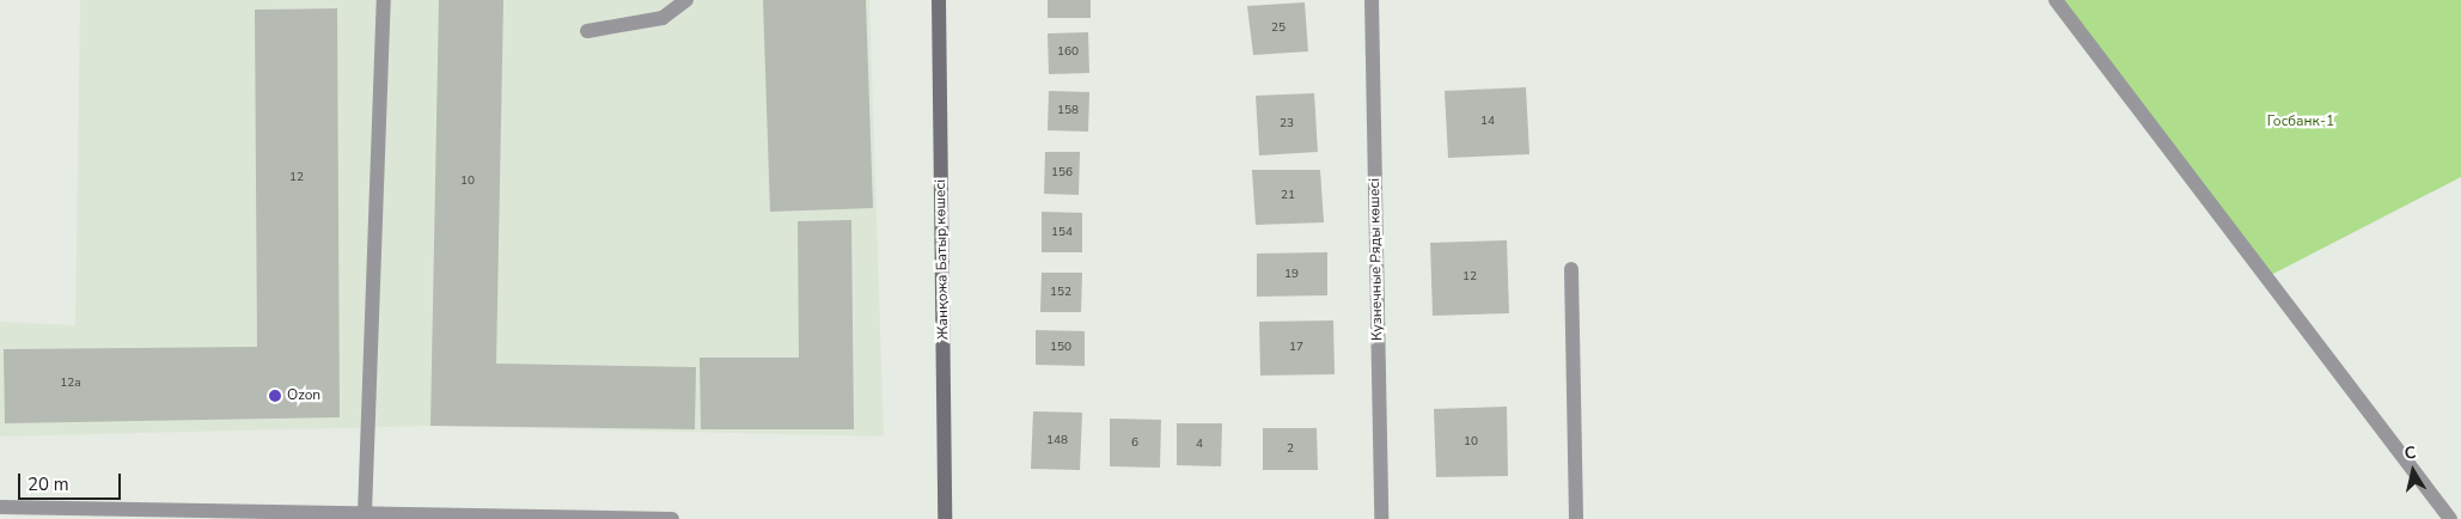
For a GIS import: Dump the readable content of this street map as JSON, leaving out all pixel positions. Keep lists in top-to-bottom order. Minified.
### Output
{"streets":{"main road":["Жанқожа Батыр көшесі"],"street":["Кузнечные Ряды көшесі"]},"parks":["Госбанк-1"],"places":["Ozon"],"house_numbers":["25","160","158","14","23","156","12","10","21","154","19","12","152","150","17","12а","148","10","6","4","2"],"scale_bar":"20 m","north":"top"}
